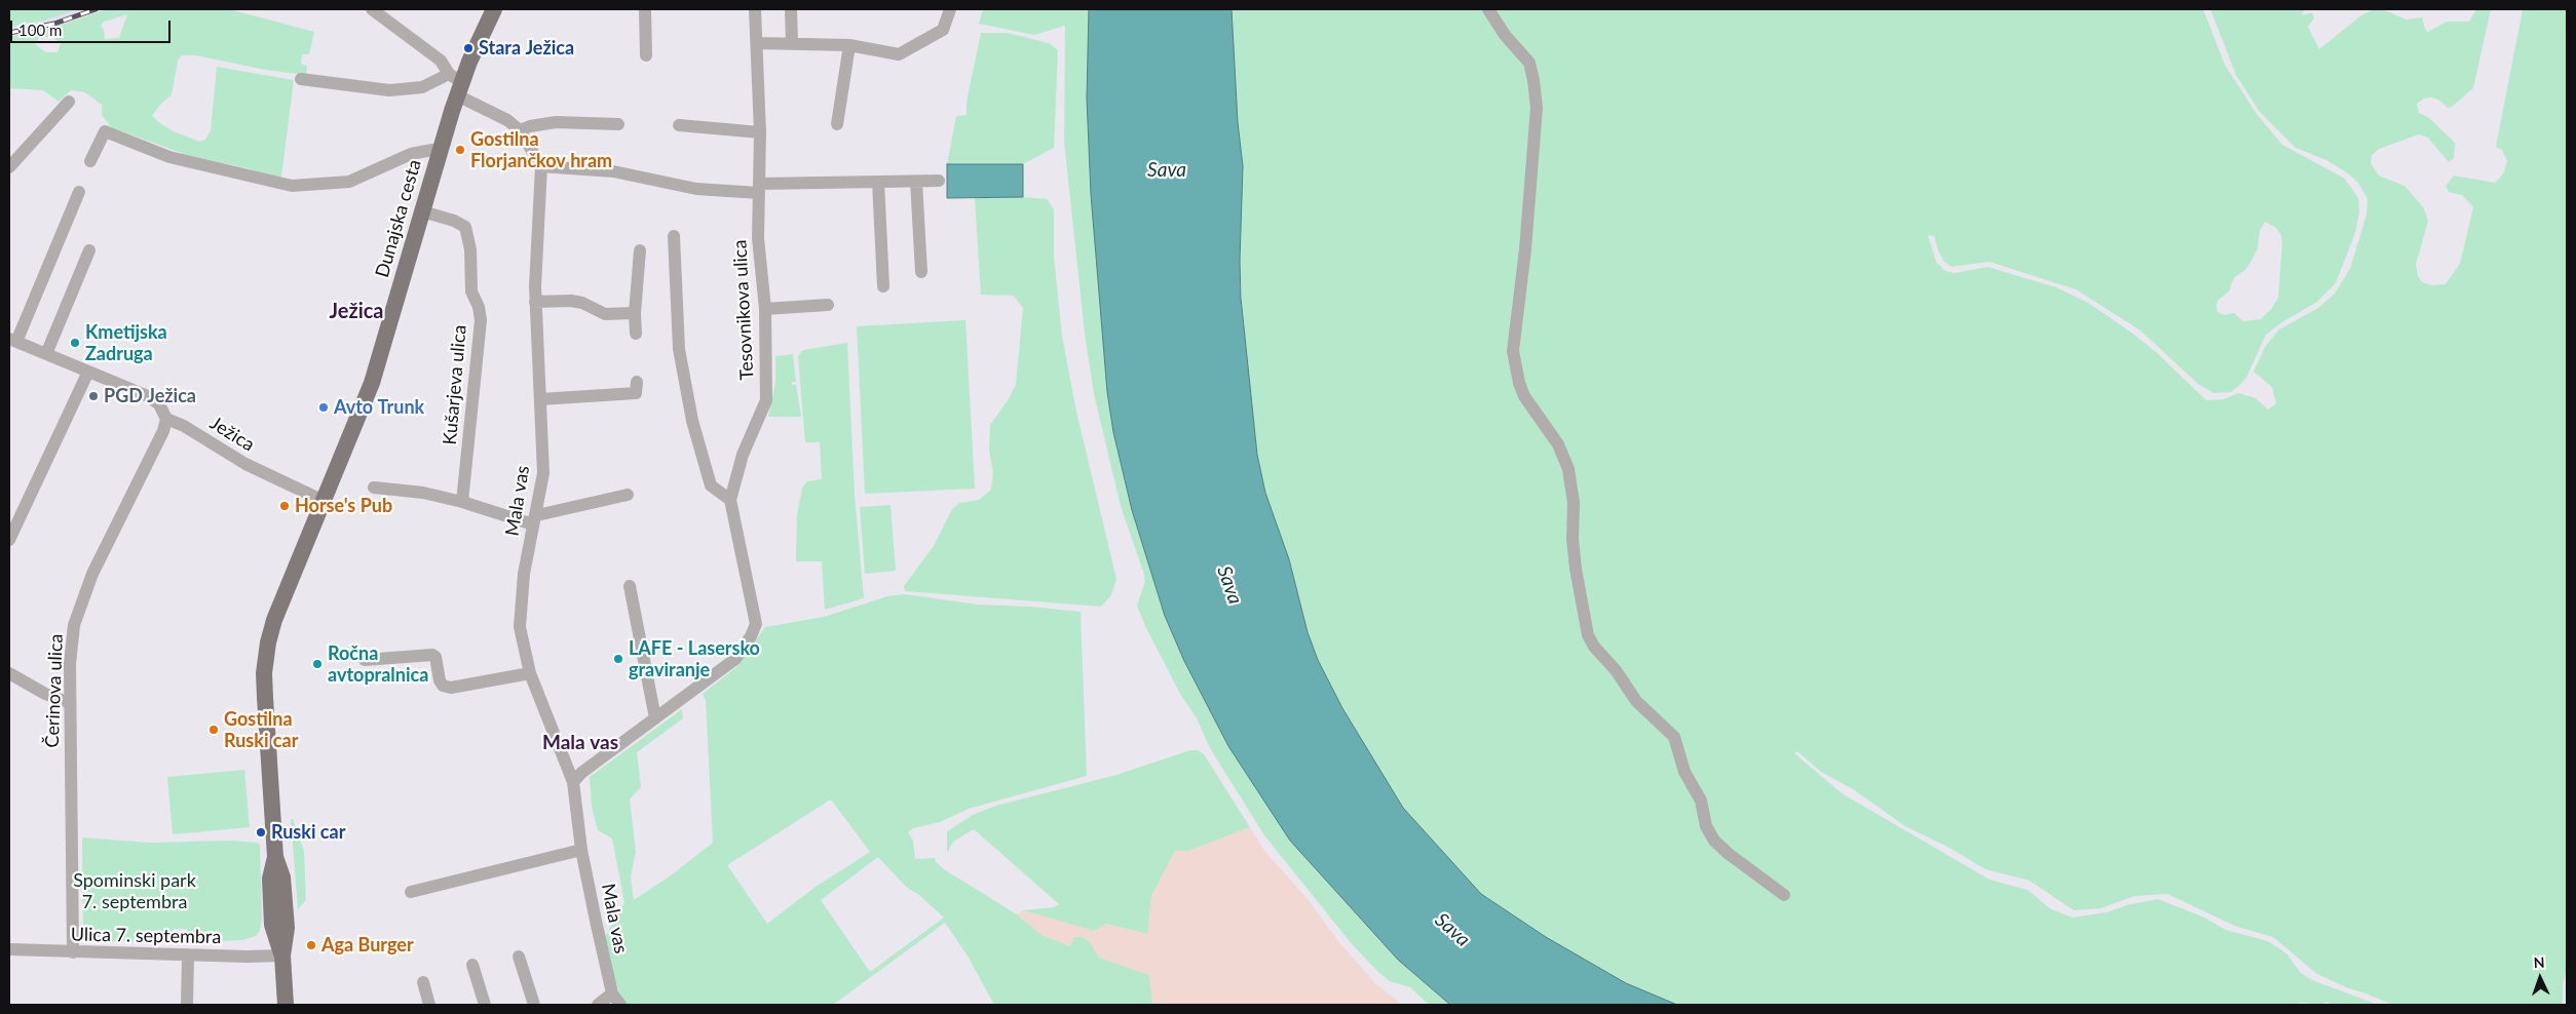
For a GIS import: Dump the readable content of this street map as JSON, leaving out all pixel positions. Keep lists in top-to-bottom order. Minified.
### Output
{"streets":{"main road":["Dunajska cesta"],"street":["Tesovnikova ulica","Kušarjeva ulica","Ježica","Mala vas","Čerinova ulica","Ulica 7. septembra"]},"crossings":[["Dunajska cesta","Kušarjeva ulica"],["Dunajska cesta","Ježica"],["Dunajska cesta","Ulica 7. septembra"],["Tesovnikova ulica","Mala vas"],["Ježica","Čerinova ulica"],["Čerinova ulica","Ulica 7. septembra"]],"districts":["Ježica","Mala vas"],"water":["Sava"],"parks":["Spominski park 7. septembra"],"places":["Stara Ježica","Gostilna Florjančkov hram","Kmetijska Zadruga","PGD Ježica","Avto Trunk","Horse's Pub","LAFE - Lasersko graviranje","Ročna avtopralnica","Gostilna Ruski car","Ruski car","Aga Burger"],"scale_bar":"100 m","north":"top"}
